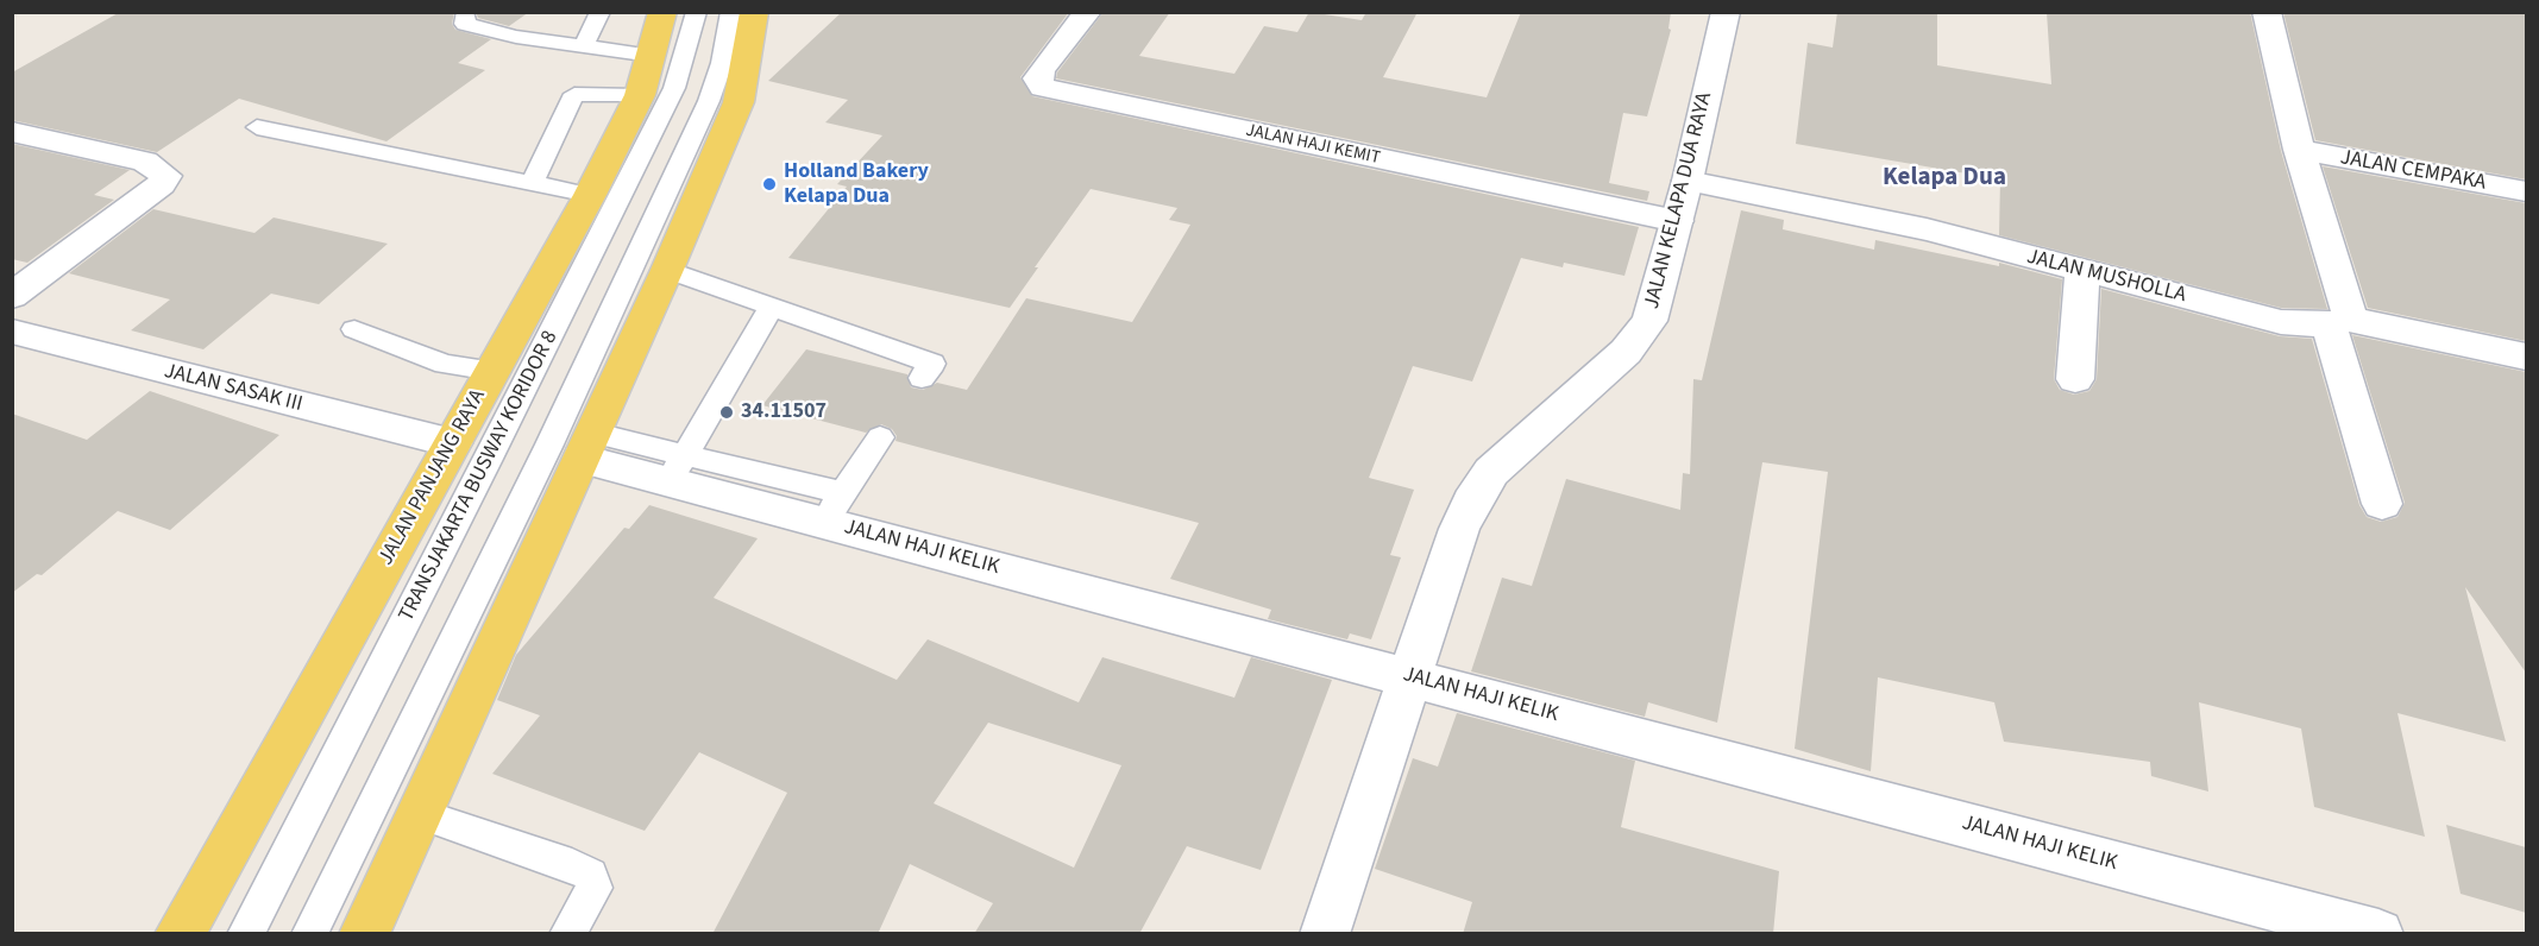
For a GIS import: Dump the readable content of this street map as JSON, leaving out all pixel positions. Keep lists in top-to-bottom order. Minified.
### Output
{"streets":{"main road":["JALAN PANJANG RAYA"],"street":["JALAN HAJI KEMIT","JALAN CEMPAKA","JALAN KELAPA DUA RAYA","JALAN MUSHOLLA","JALAN SASAK III","JALAN HAJI KELIK"],"lane":["TRANSJAKARTA BUSWAY KORIDOR 8"]},"crossings":[["JALAN HAJI KEMIT","JALAN KELAPA DUA RAYA"],["JALAN CEMPAKA","JALAN MUSHOLLA"],["JALAN KELAPA DUA RAYA","JALAN MUSHOLLA"],["JALAN KELAPA DUA RAYA","JALAN HAJI KELIK"],["JALAN SASAK III","JALAN PANJANG RAYA"]],"districts":["Kelapa Dua"],"places":["Holland Bakery Kelapa Dua","34.11507"]}
